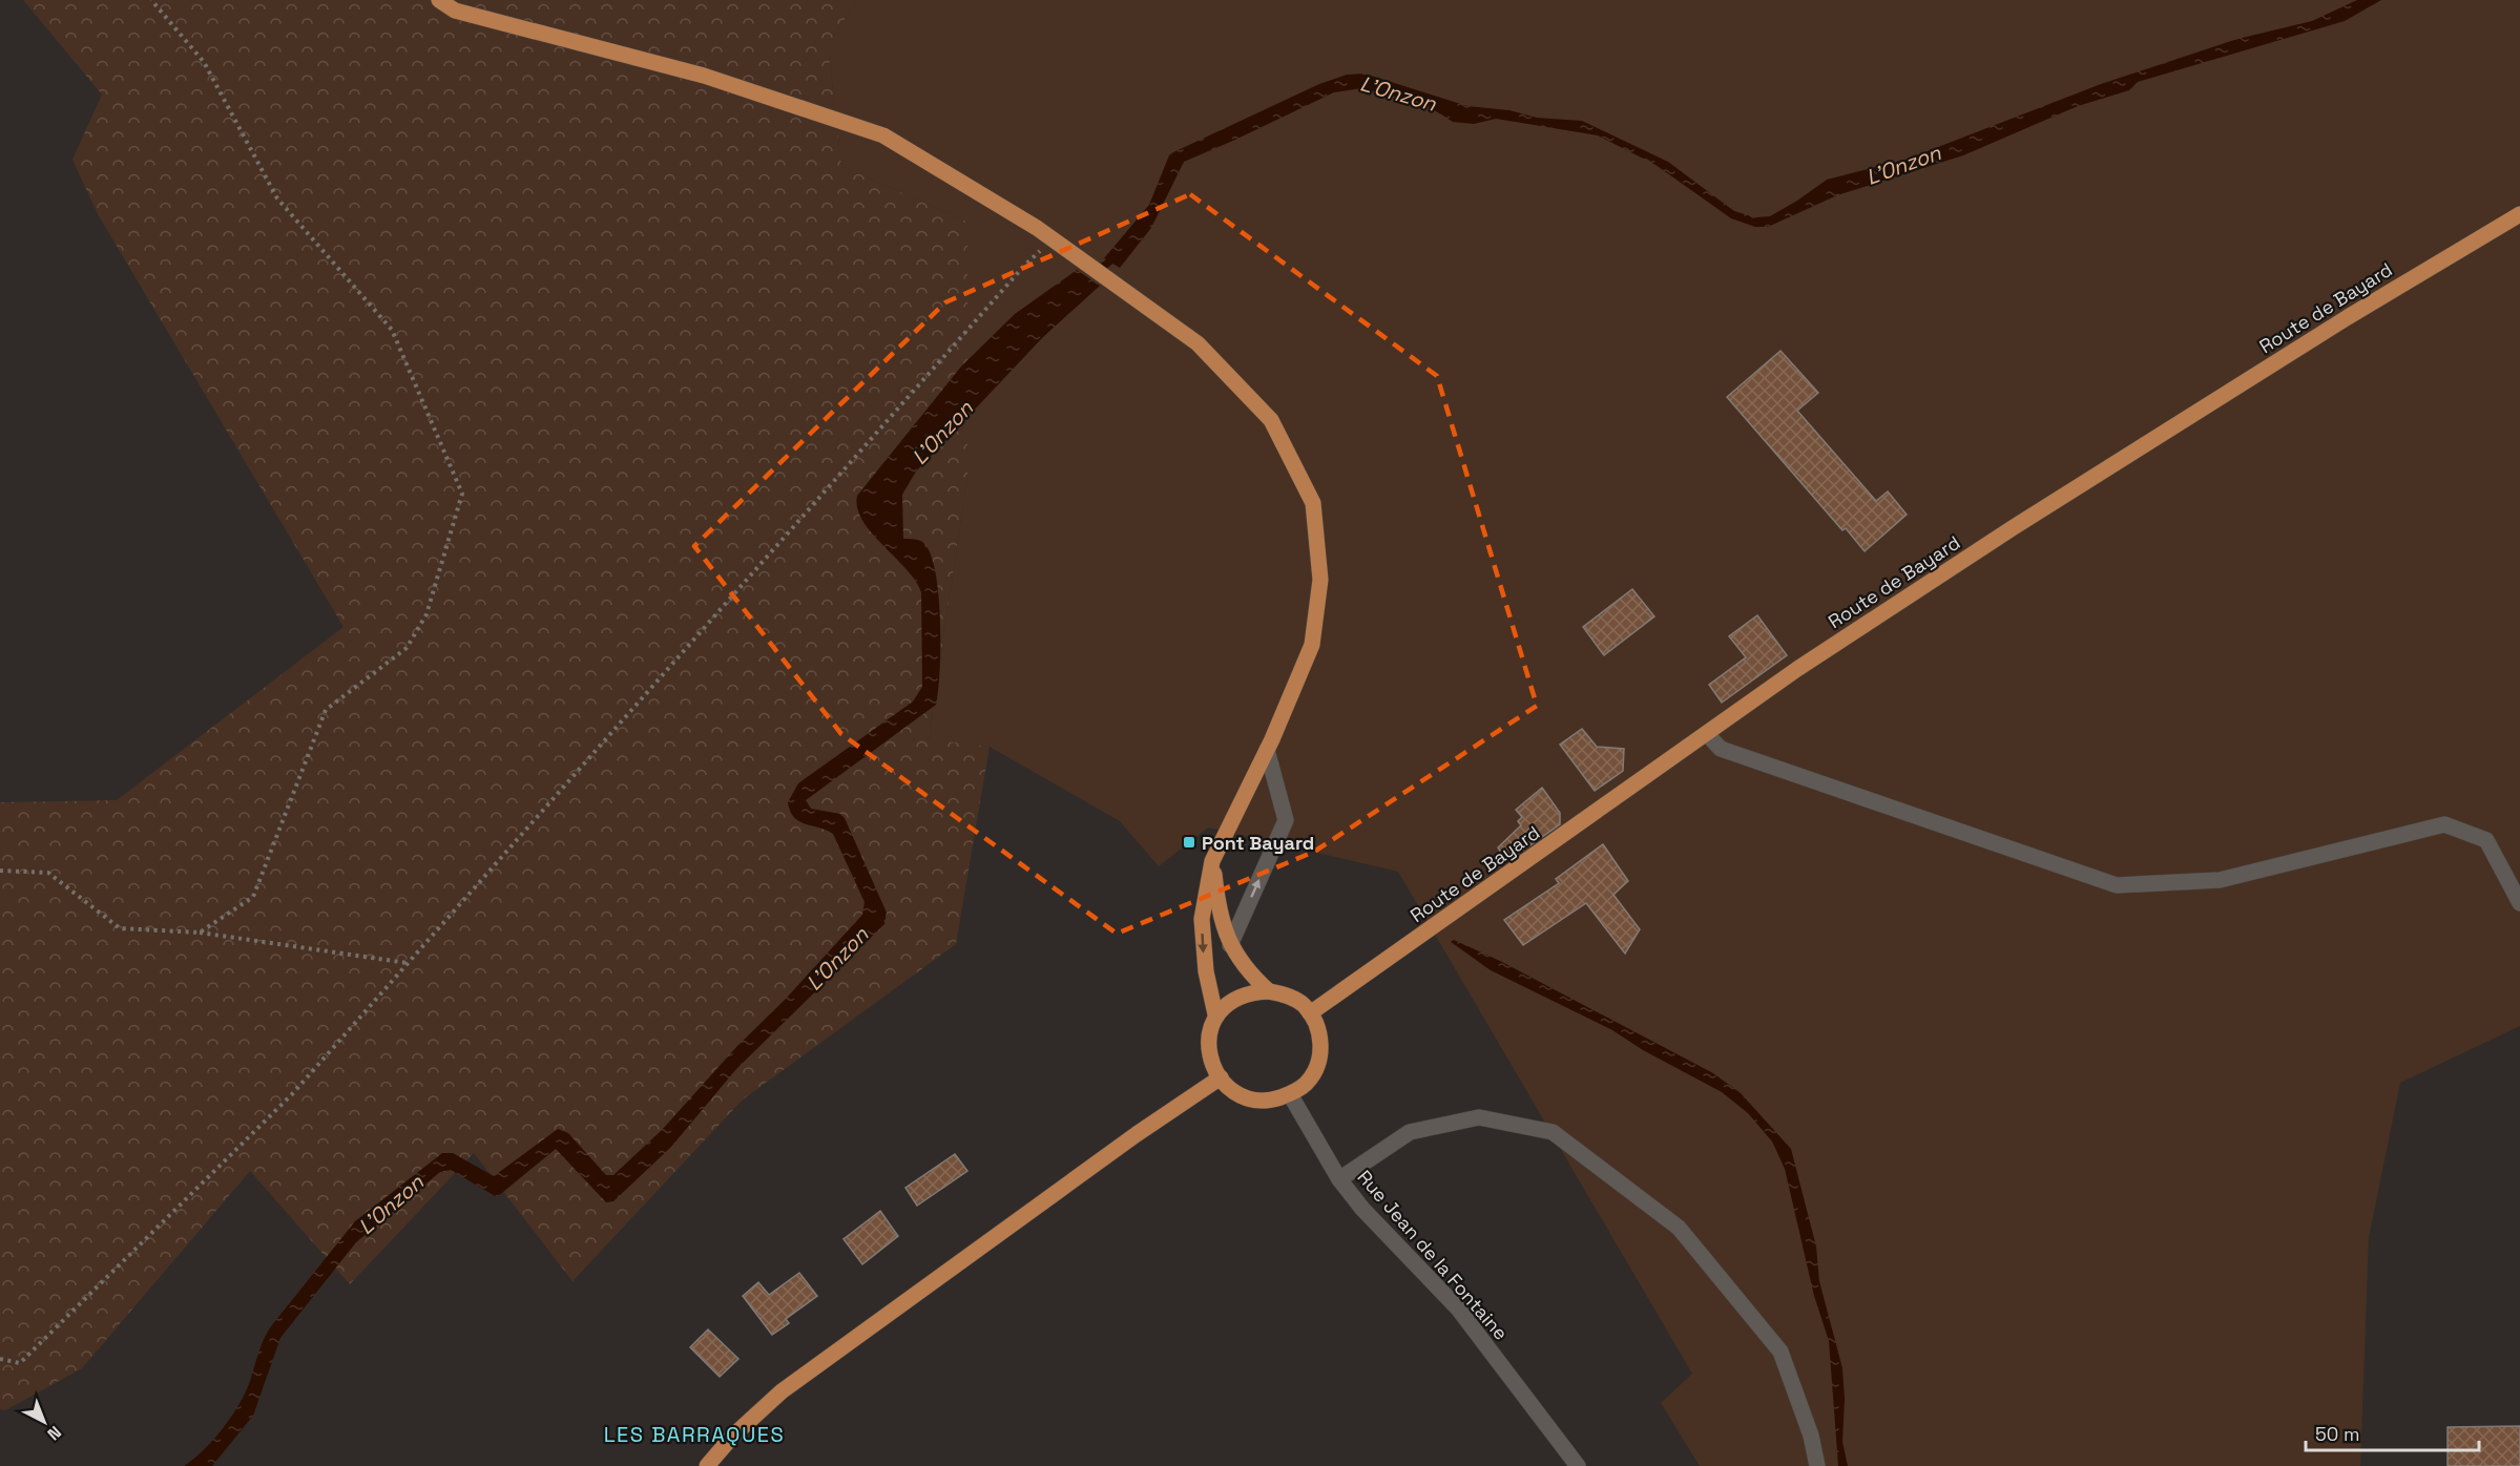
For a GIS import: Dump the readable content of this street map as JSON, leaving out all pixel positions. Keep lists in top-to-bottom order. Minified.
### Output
{"streets":{"main road":["Route de Bayard"],"street":["Rue Jean de la Fontaine"]},"crossings":[["Route de Bayard","Rue Jean de la Fontaine"]],"districts":["LES BARRAQUES"],"water":["L'Onzon"],"places":{"transit":["Pont Bayard"]},"scale_bar":"50 m","north":"bottom right"}
